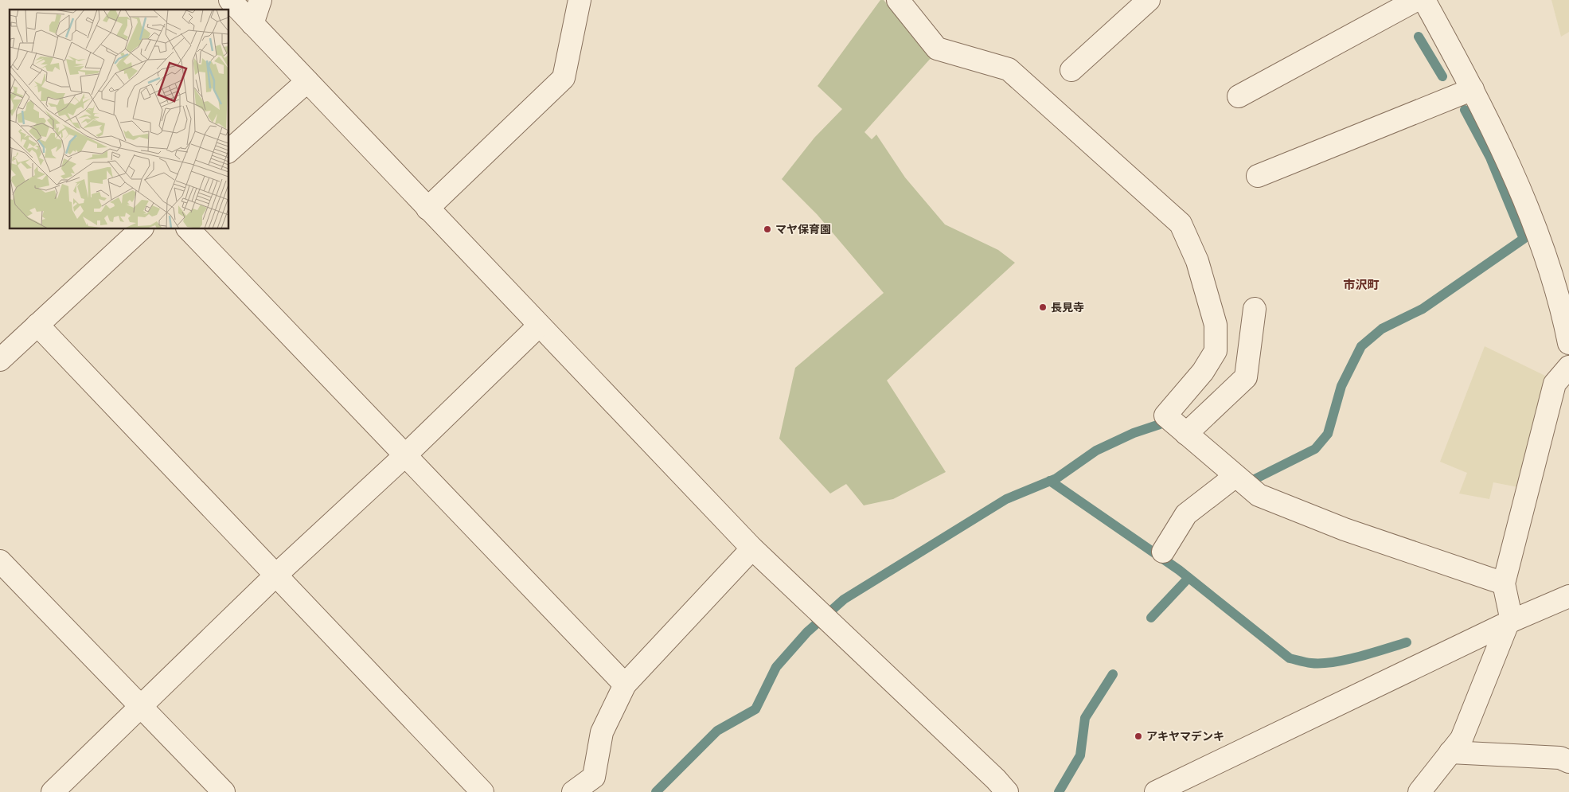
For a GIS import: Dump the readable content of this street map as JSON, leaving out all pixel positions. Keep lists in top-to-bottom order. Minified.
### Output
{"districts":["市沢町"],"places":["マヤ保育園","長見寺","アキヤマデンキ"]}
